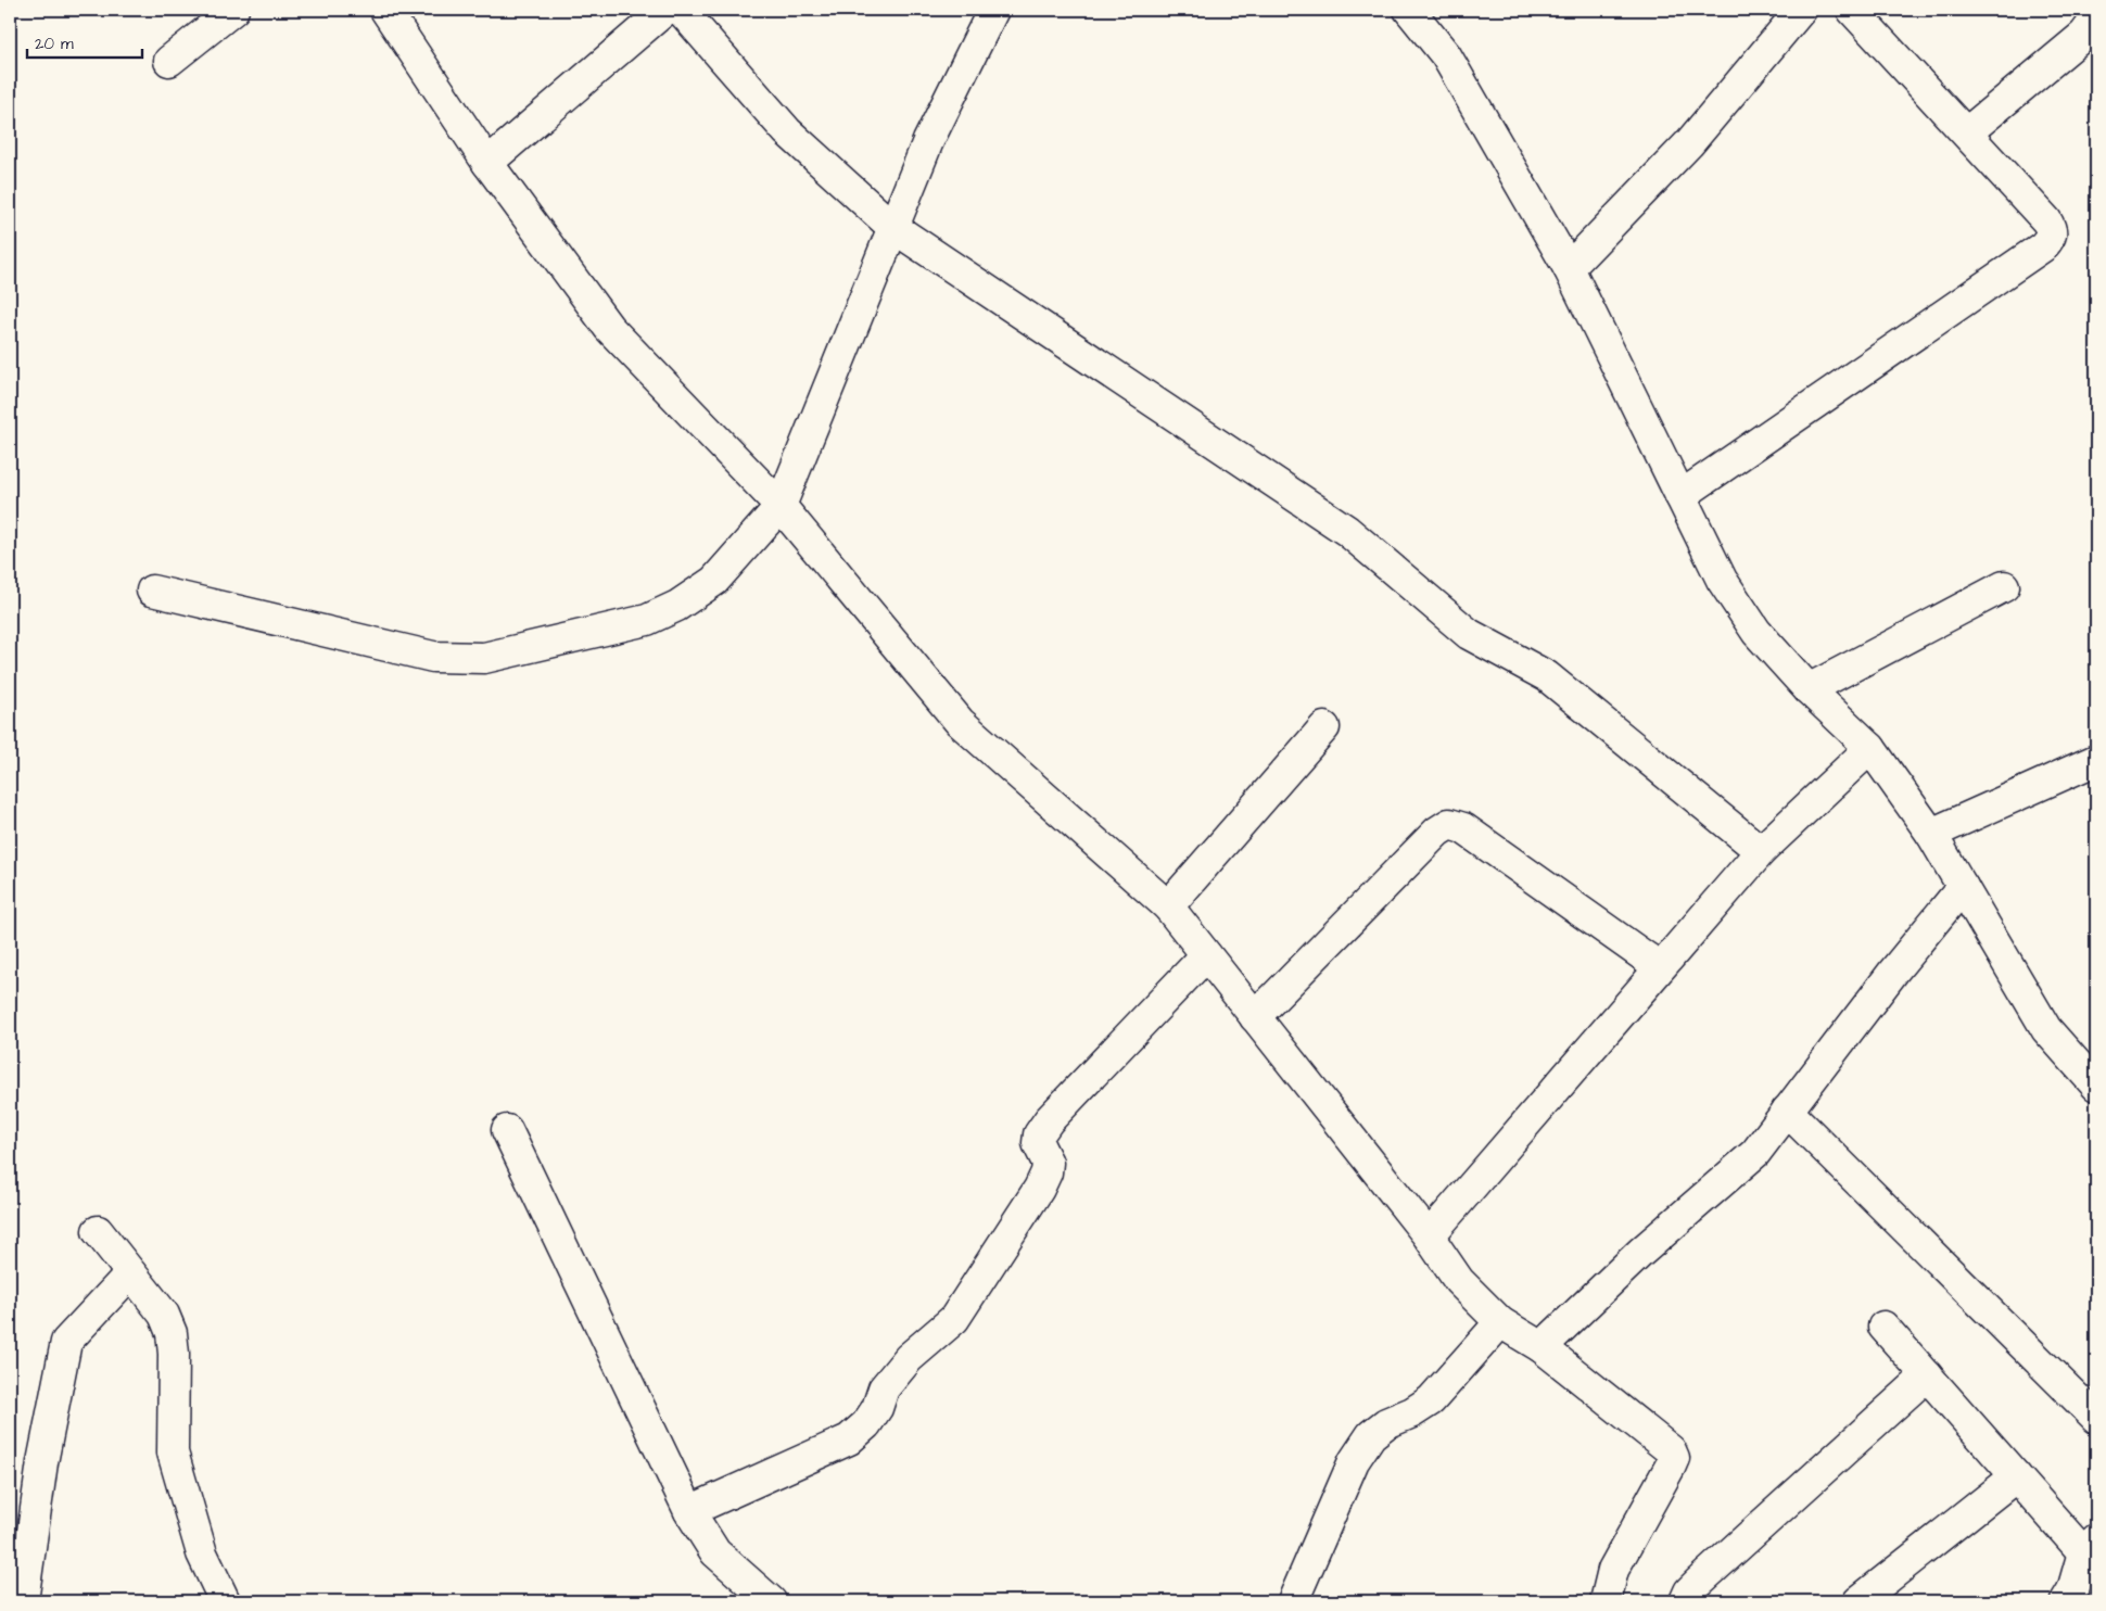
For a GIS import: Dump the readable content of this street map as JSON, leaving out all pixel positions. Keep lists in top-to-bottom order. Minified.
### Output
{"scale_bar":"20 m"}
